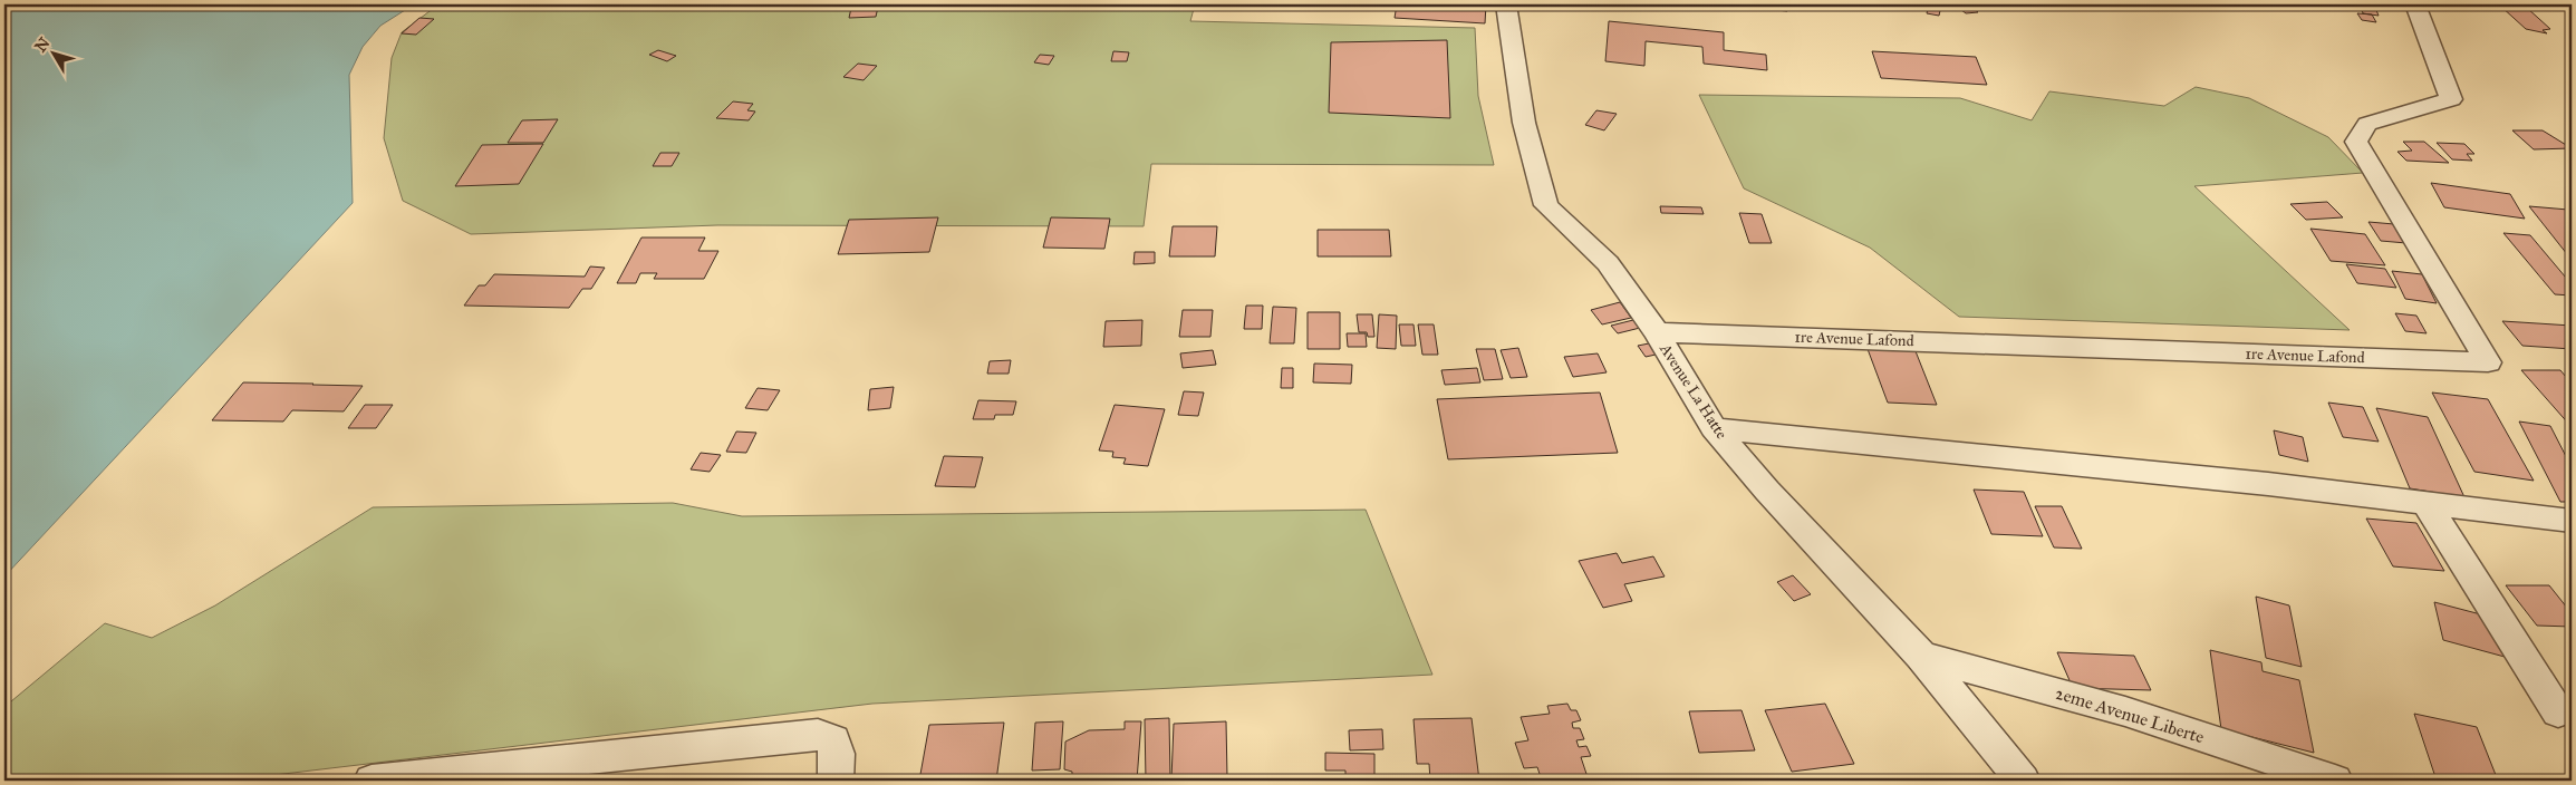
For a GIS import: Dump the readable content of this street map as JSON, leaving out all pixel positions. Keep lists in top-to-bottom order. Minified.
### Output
{"streets":{"street":["1re Avenue Lafond","Avenue La Hatte","2eme Avenue Liberte"]},"crossings":[["1re Avenue Lafond","Avenue La Hatte"],["Avenue La Hatte","2eme Avenue Liberte"]],"north":"top left"}
